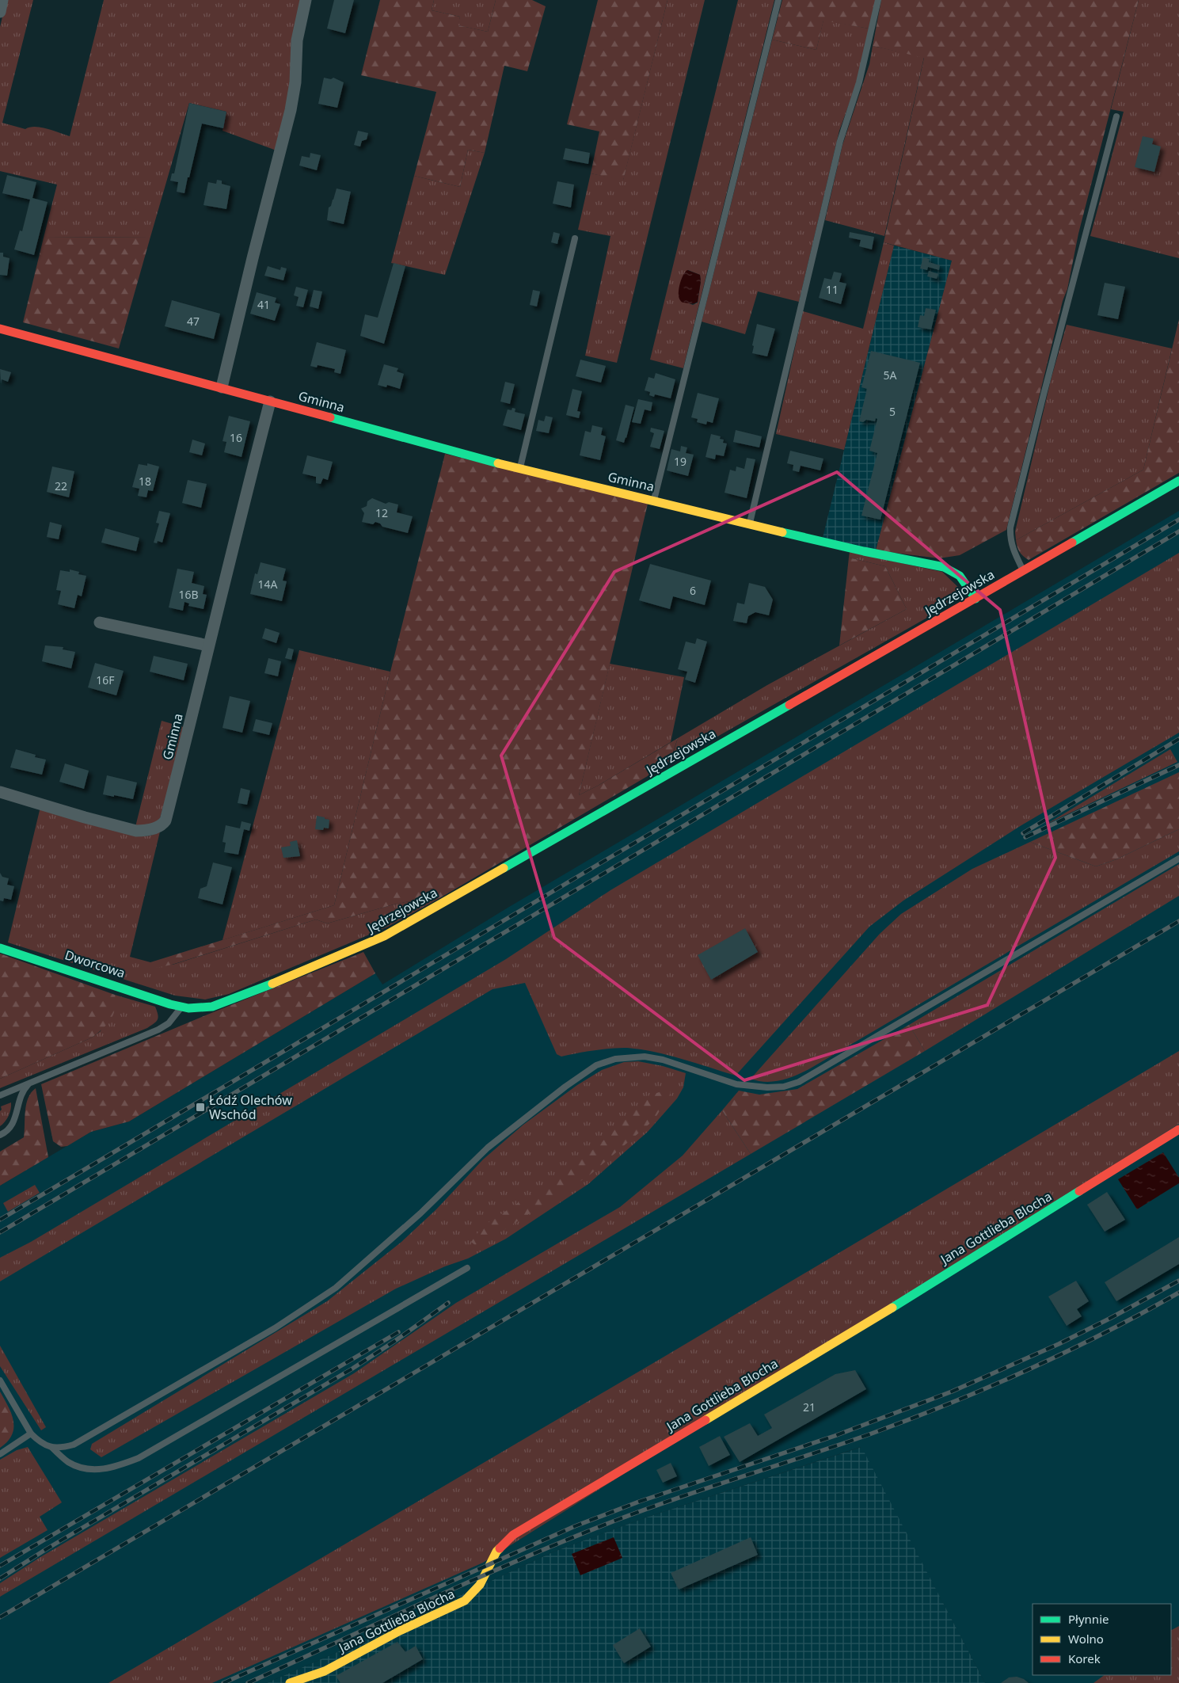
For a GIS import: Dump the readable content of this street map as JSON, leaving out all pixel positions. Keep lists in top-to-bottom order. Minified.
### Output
{"streets":{"street":["Gminna","Jędrzejowska","Dworcowa","Jana Gottlieba Blocha"]},"crossings":[["Gminna","Jędrzejowska"],["Jędrzejowska","Dworcowa"]],"places":{"transit":["Łódź Olechów Wschód"]},"house_numbers":["11","41","47","5A","5","16","19","18","22","12","14A","6","16B","16F","21"],"legend":["Płynnie","Wolno","Korek"]}
